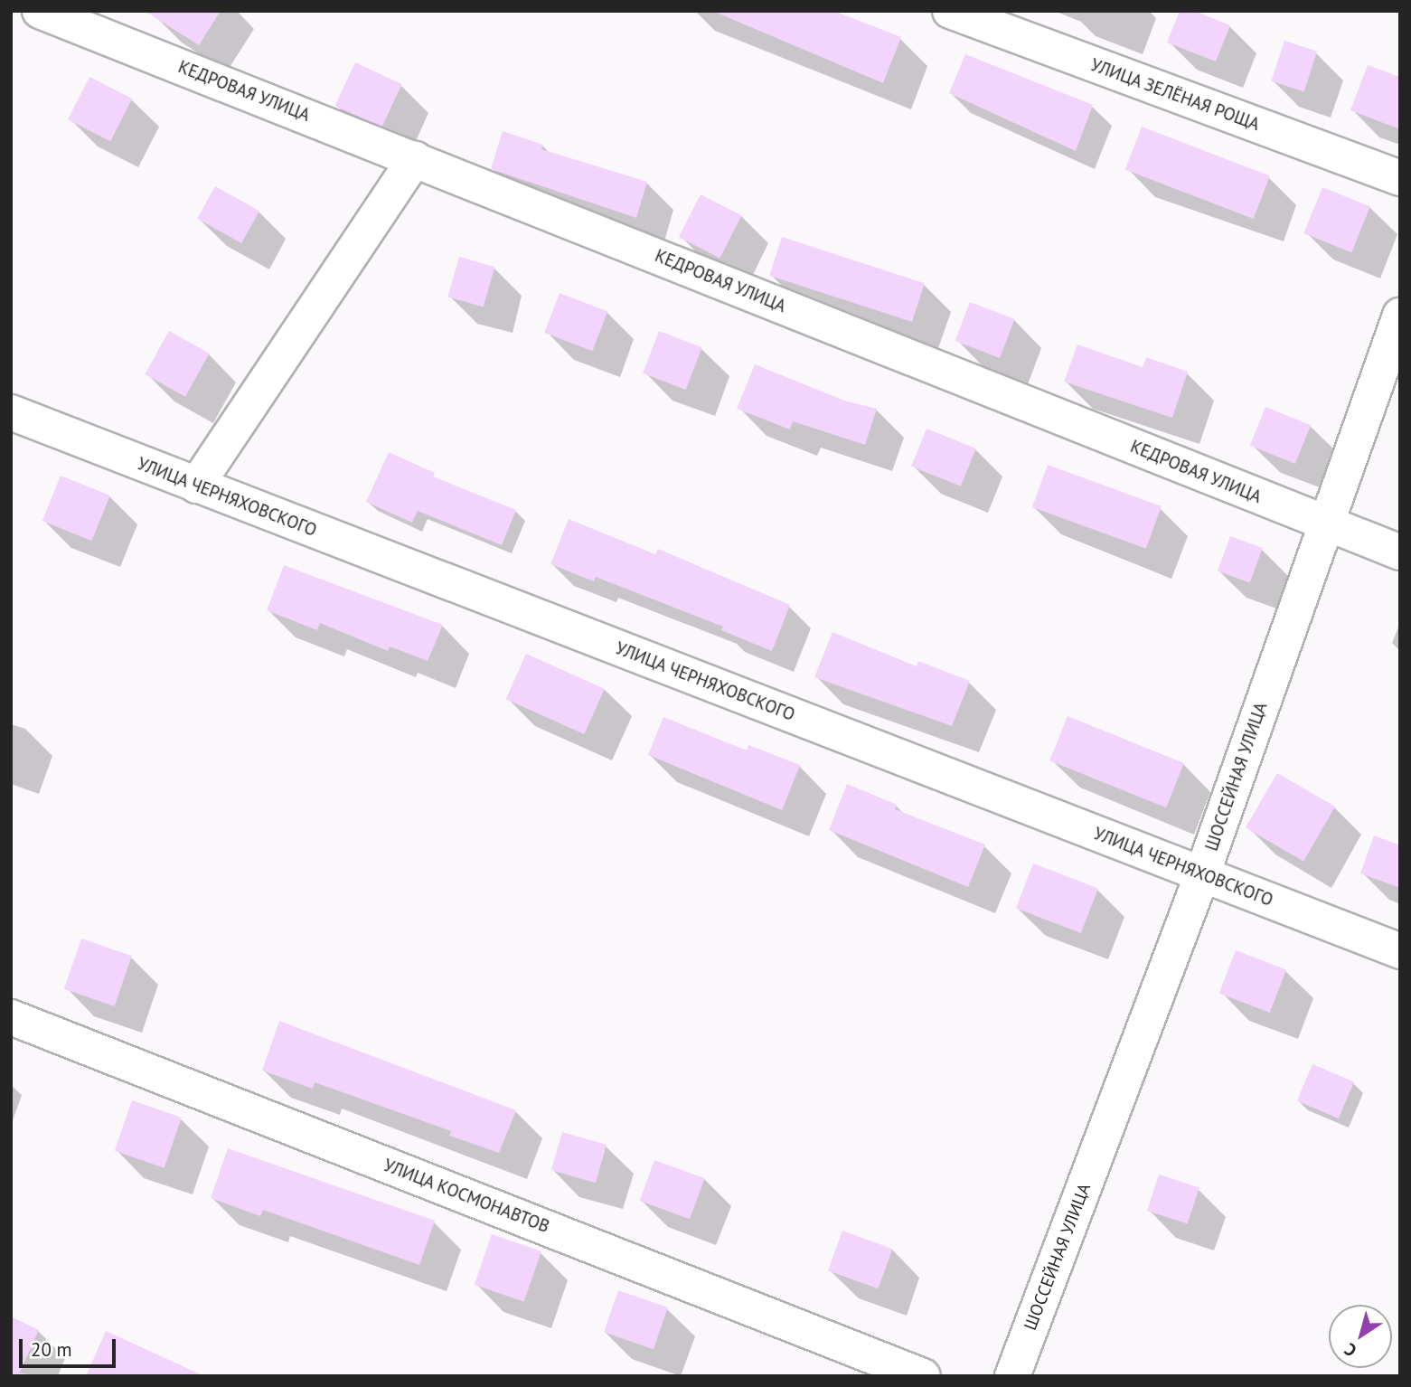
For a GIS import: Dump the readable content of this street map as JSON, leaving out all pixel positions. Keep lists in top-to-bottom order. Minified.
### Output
{"streets":{"street":["КЕДРОВАЯ УЛИЦА","УЛИЦА ЗЕЛЁНАЯ РОЩА","УЛИЦА ЧЕРНЯХОВСКОГО","ШОССЕЙНАЯ УЛИЦА","УЛИЦА КОСМОНАВТОВ"]},"crossings":[["КЕДРОВАЯ УЛИЦА","ШОССЕЙНАЯ УЛИЦА"],["УЛИЦА ЧЕРНЯХОВСКОГО","ШОССЕЙНАЯ УЛИЦА"]],"scale_bar":"20 m","north":"bottom left"}
